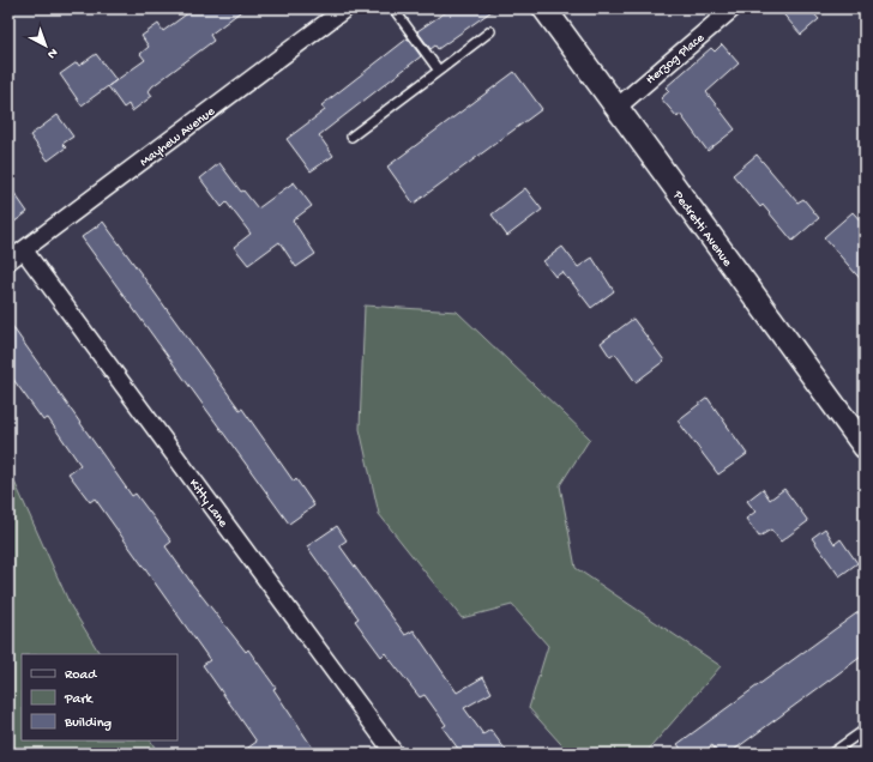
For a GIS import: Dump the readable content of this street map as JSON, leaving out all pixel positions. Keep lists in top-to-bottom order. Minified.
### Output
{"streets":{"street":["Herzog Place","Mayhew Avenue","Pedretti Avenue","Kitty Lane"]},"crossings":[["Herzog Place","Pedretti Avenue"],["Mayhew Avenue","Kitty Lane"]],"legend":["Road","Park","Building"],"north":"bottom right"}
